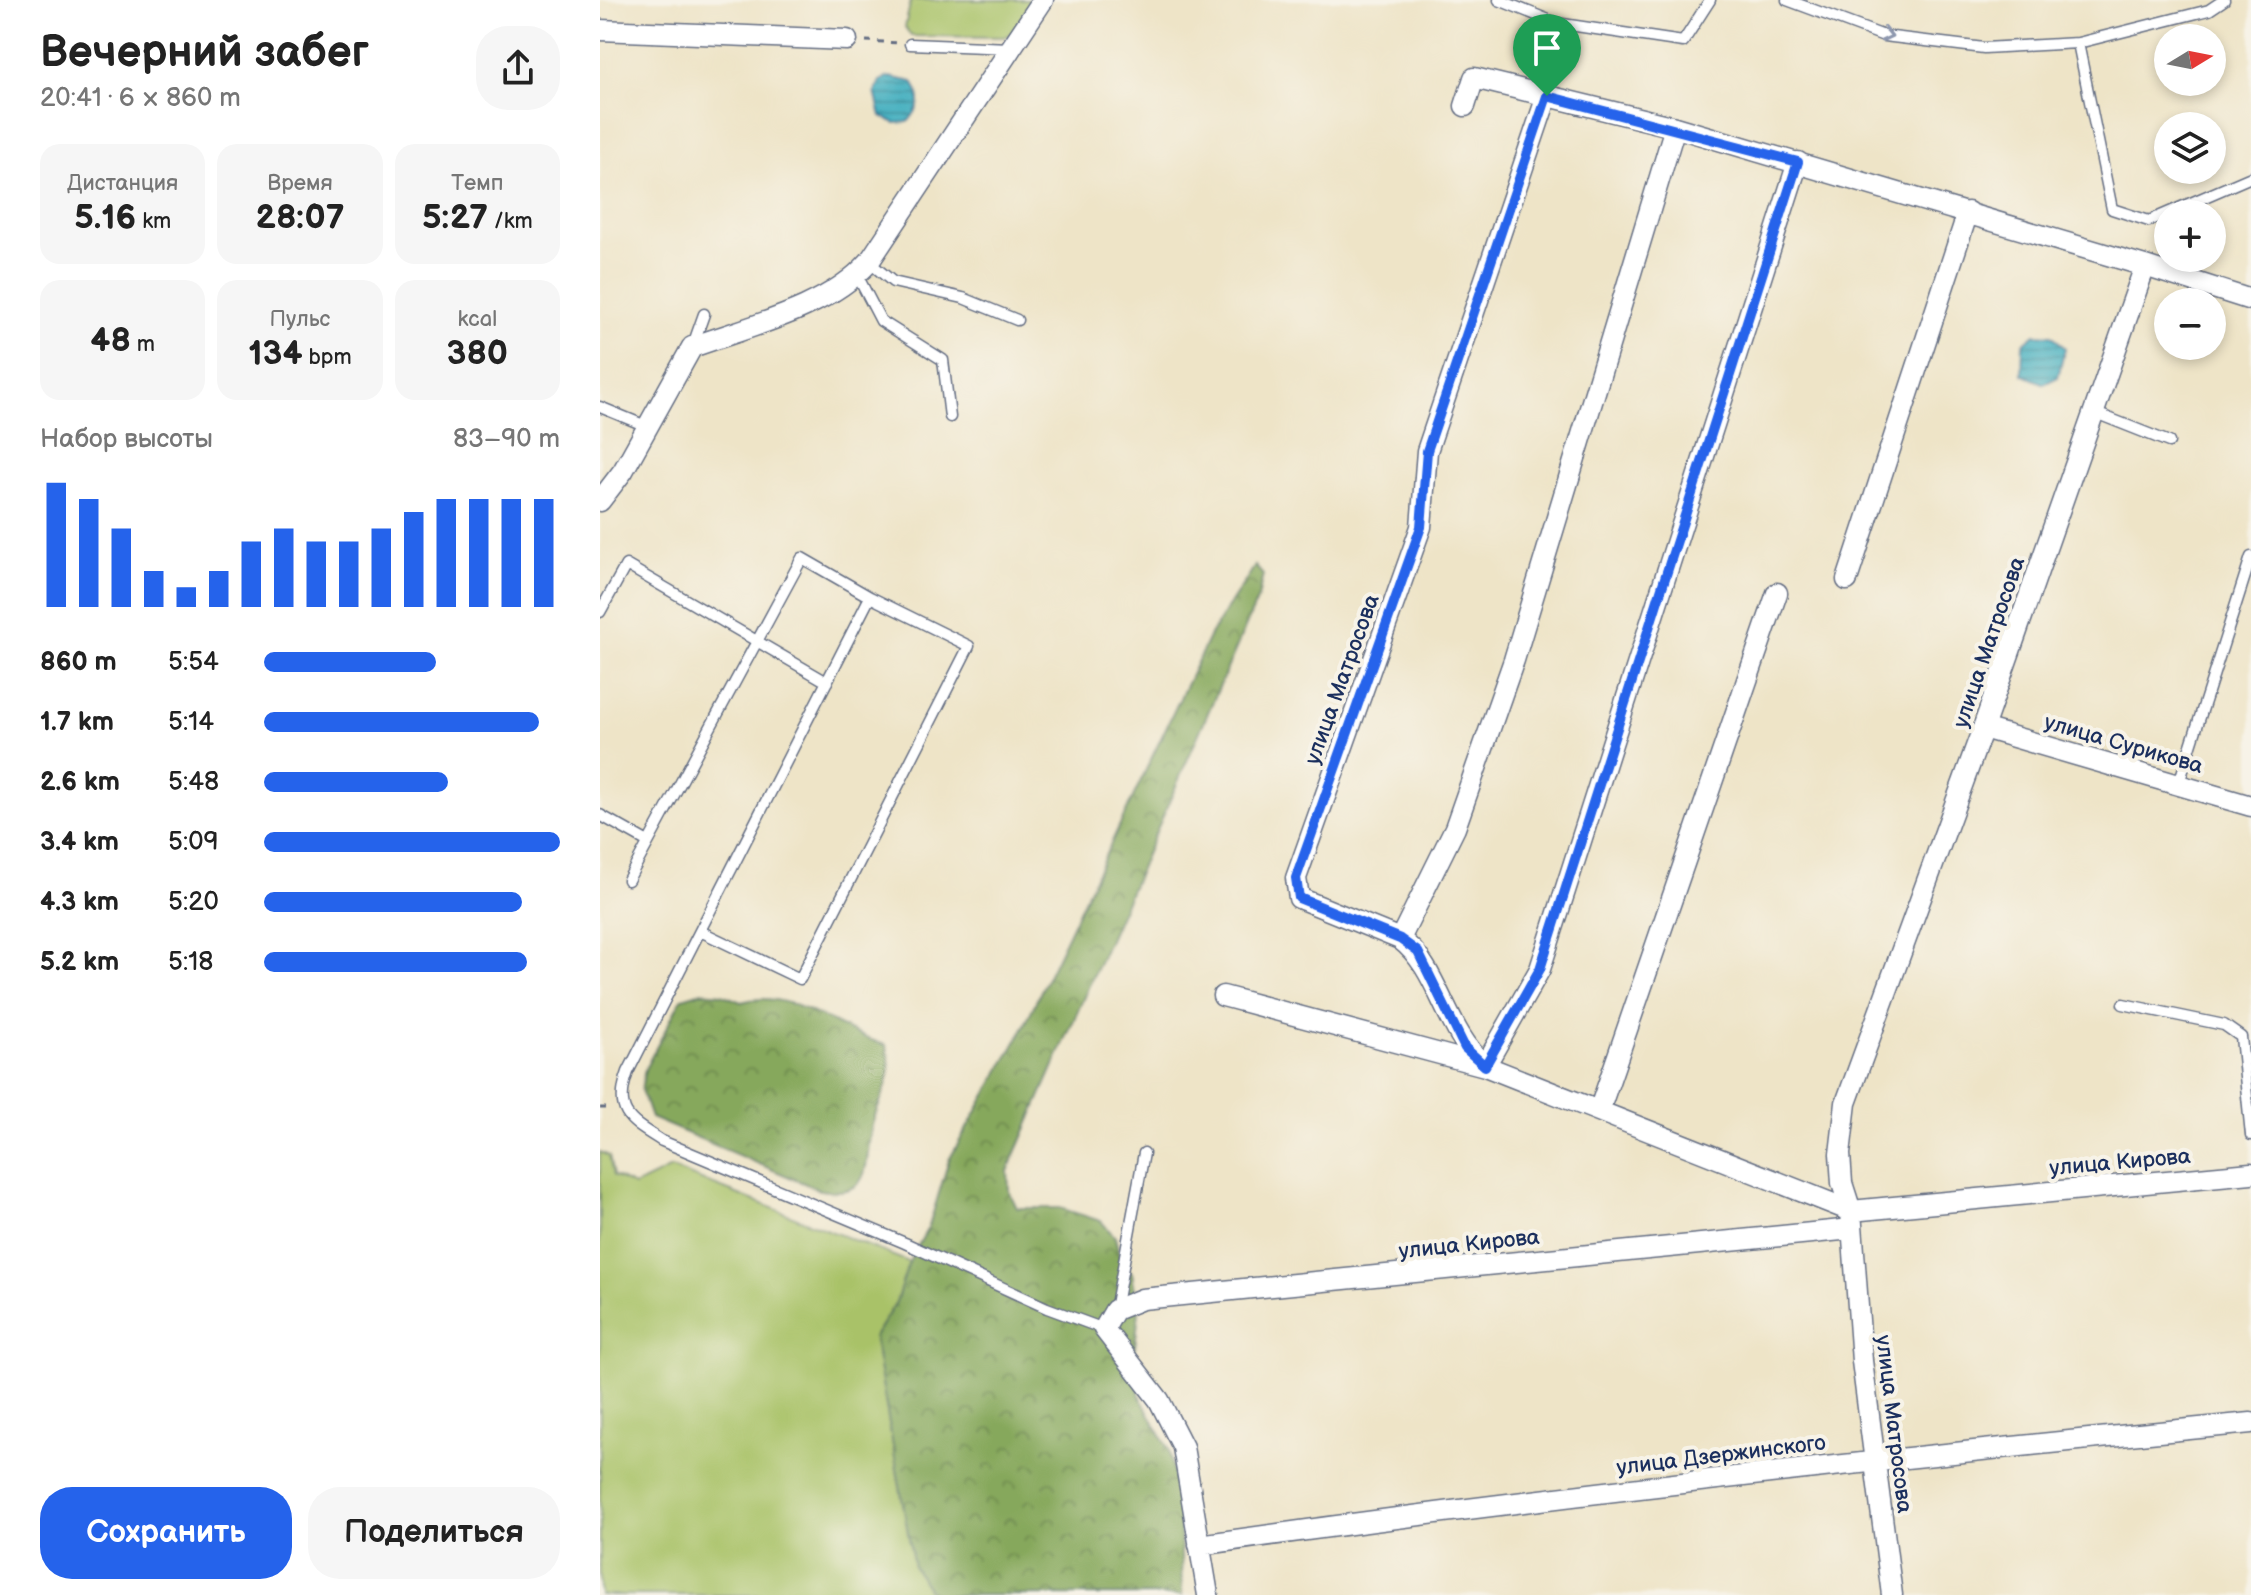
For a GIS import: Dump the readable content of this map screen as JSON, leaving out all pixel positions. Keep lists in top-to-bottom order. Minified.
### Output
{"streets":{"street":["улица Матросова","улица Сурикова","улица Кирова","улица Дзержинского"]},"crossings":[["улица Матросова","улица Сурикова"],["улица Матросова","улица Кирова"],["улица Матросова","улица Дзержинского"]],"north":"right","page":{"heading":["Вечерний забег","20:41 · 6 × 860 m"],"map_buttons":["+","−"],"stats":[["Дистанция","5.16 km"],["Время","28:07"],["Темп","5:27 /km"],["48 m"],["Пульс","134 bpm"],["kcal","380"]],"chart":["Набор высоты","83–90 m"],"list":[{"name":"860 m","note":"5:54"},{"name":"1.7 km","note":"5:14"},{"name":"2.6 km","note":"5:48"},{"name":"3.4 km","note":"5:09"},{"name":"4.3 km","note":"5:20"},{"name":"5.2 km","note":"5:18"}],"buttons":["Сохранить","Поделиться"]}}
